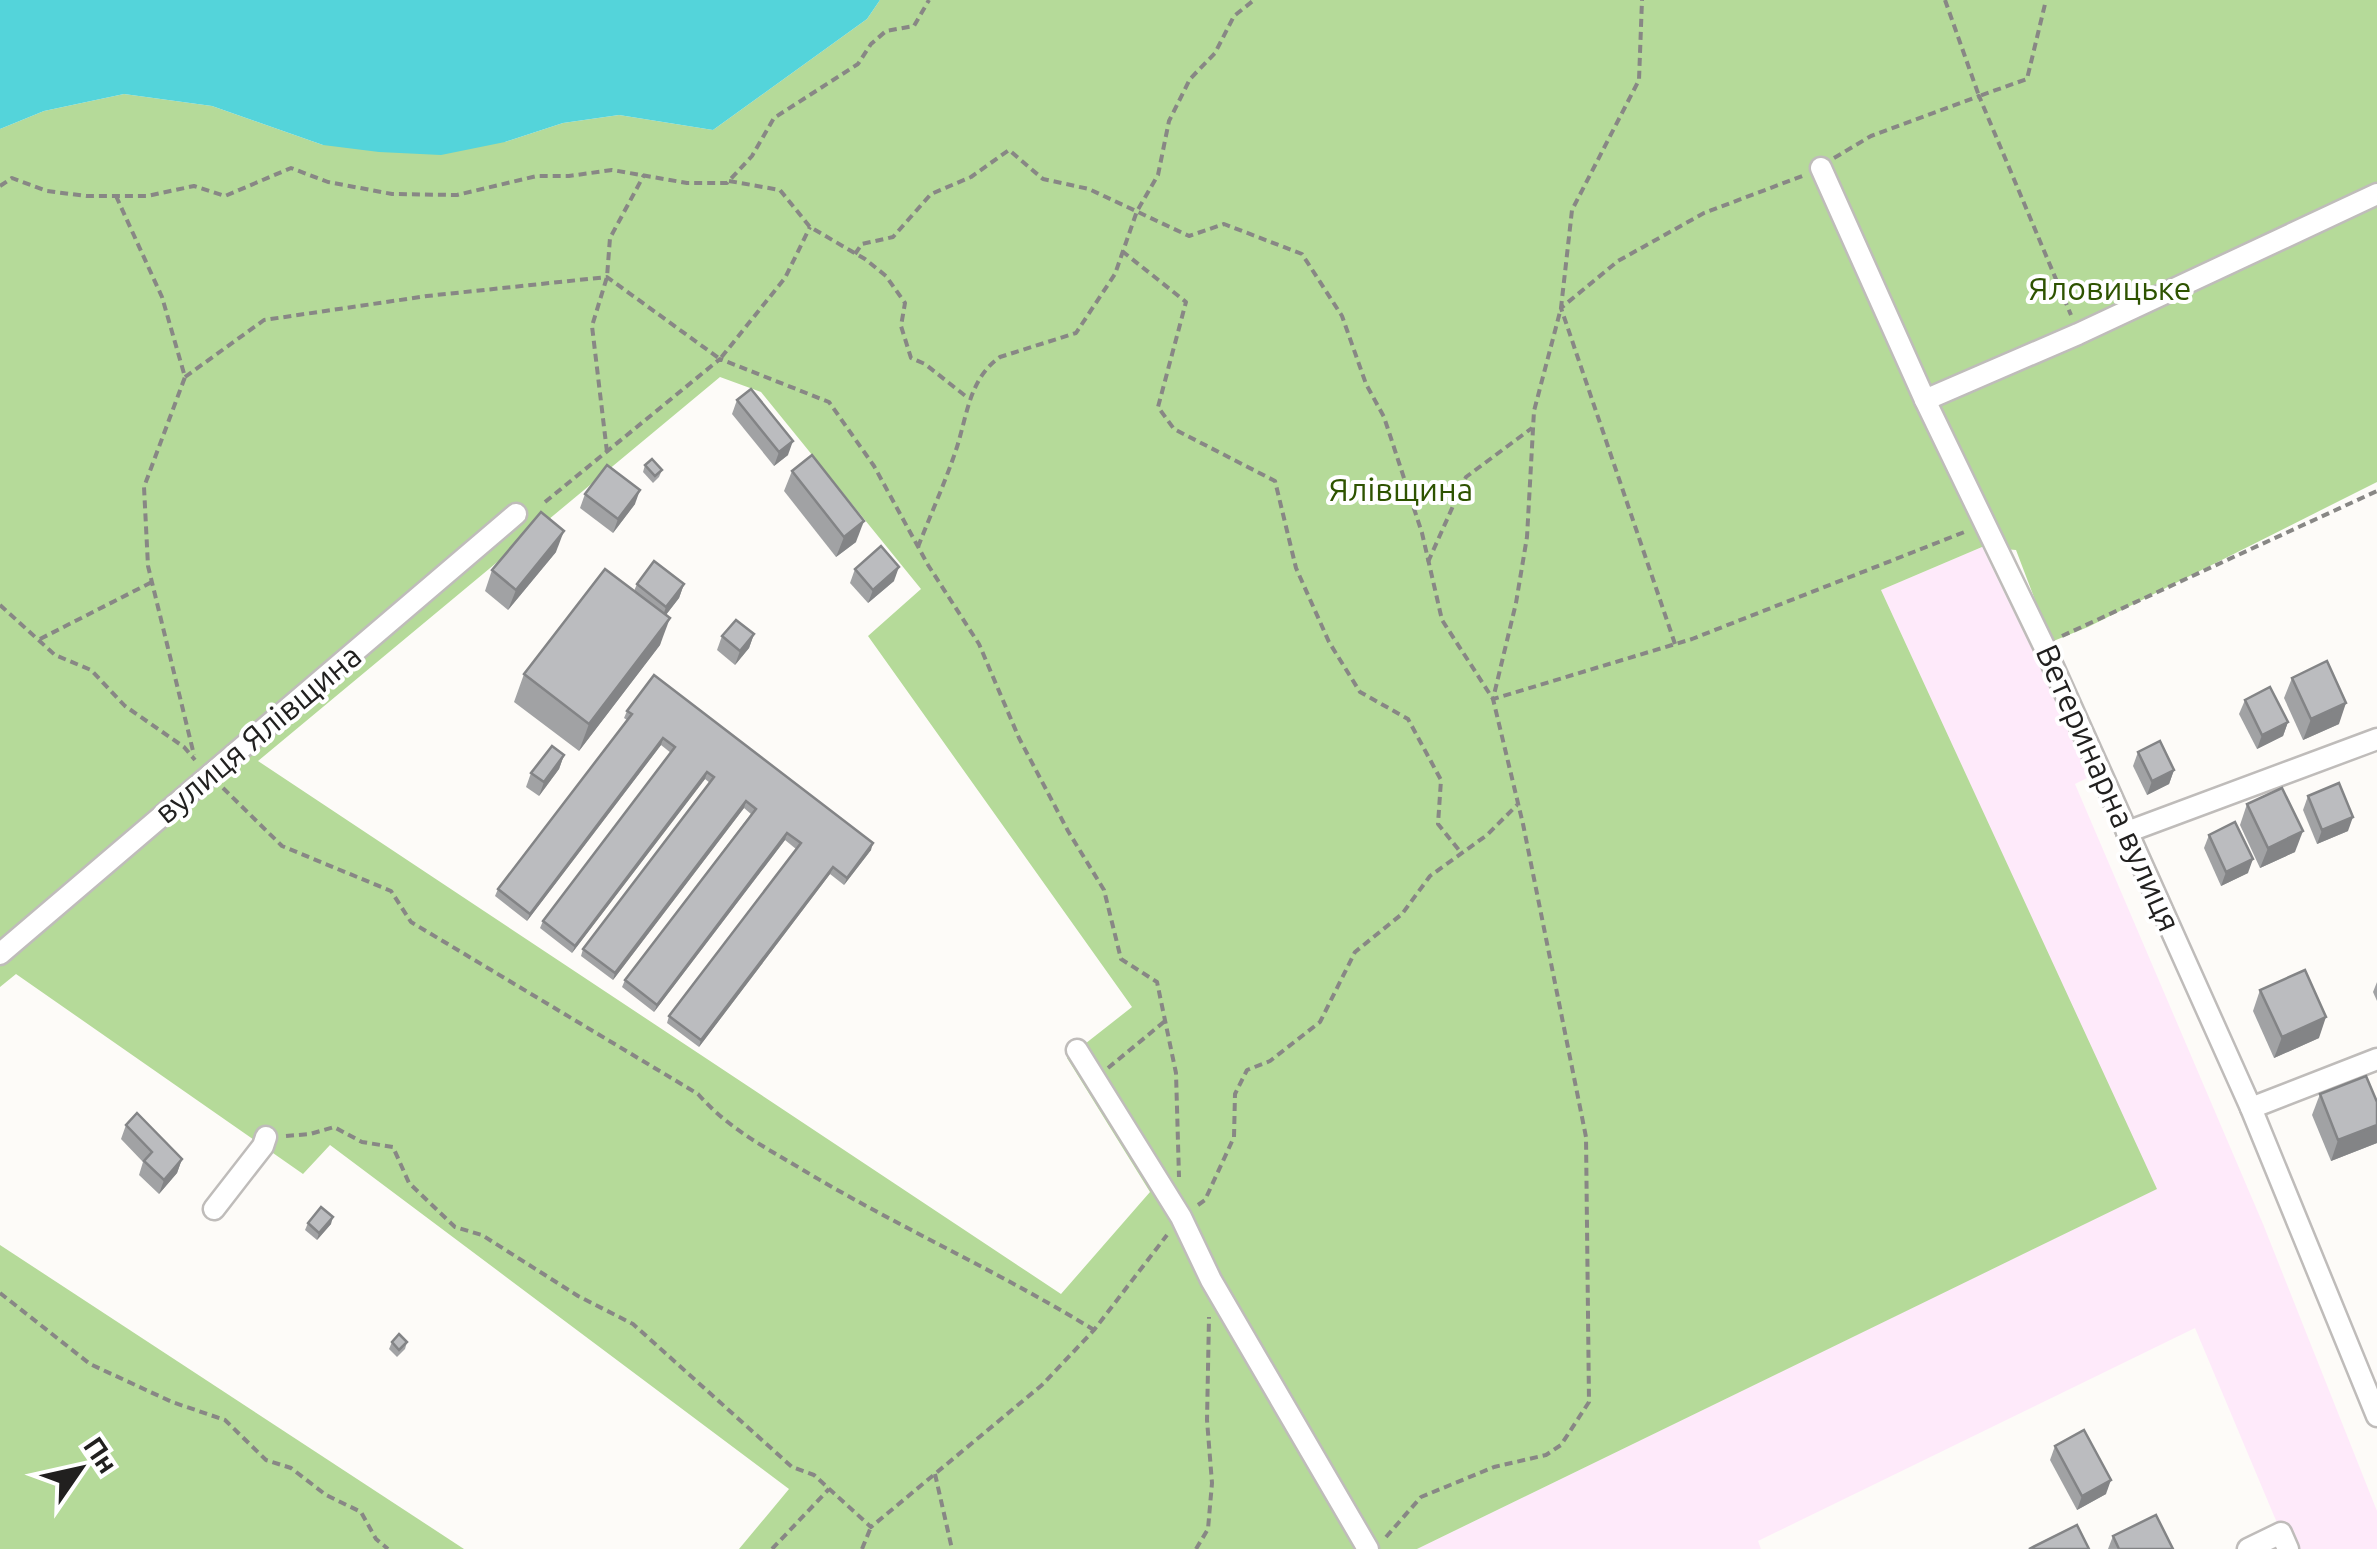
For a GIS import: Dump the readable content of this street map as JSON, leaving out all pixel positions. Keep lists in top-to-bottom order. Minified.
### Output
{"streets":{"street":["вулиця Ялівщина","Ветеринарна вулиця"]},"parks":["Яловицьке","Ялівщина"],"north":"top right"}
